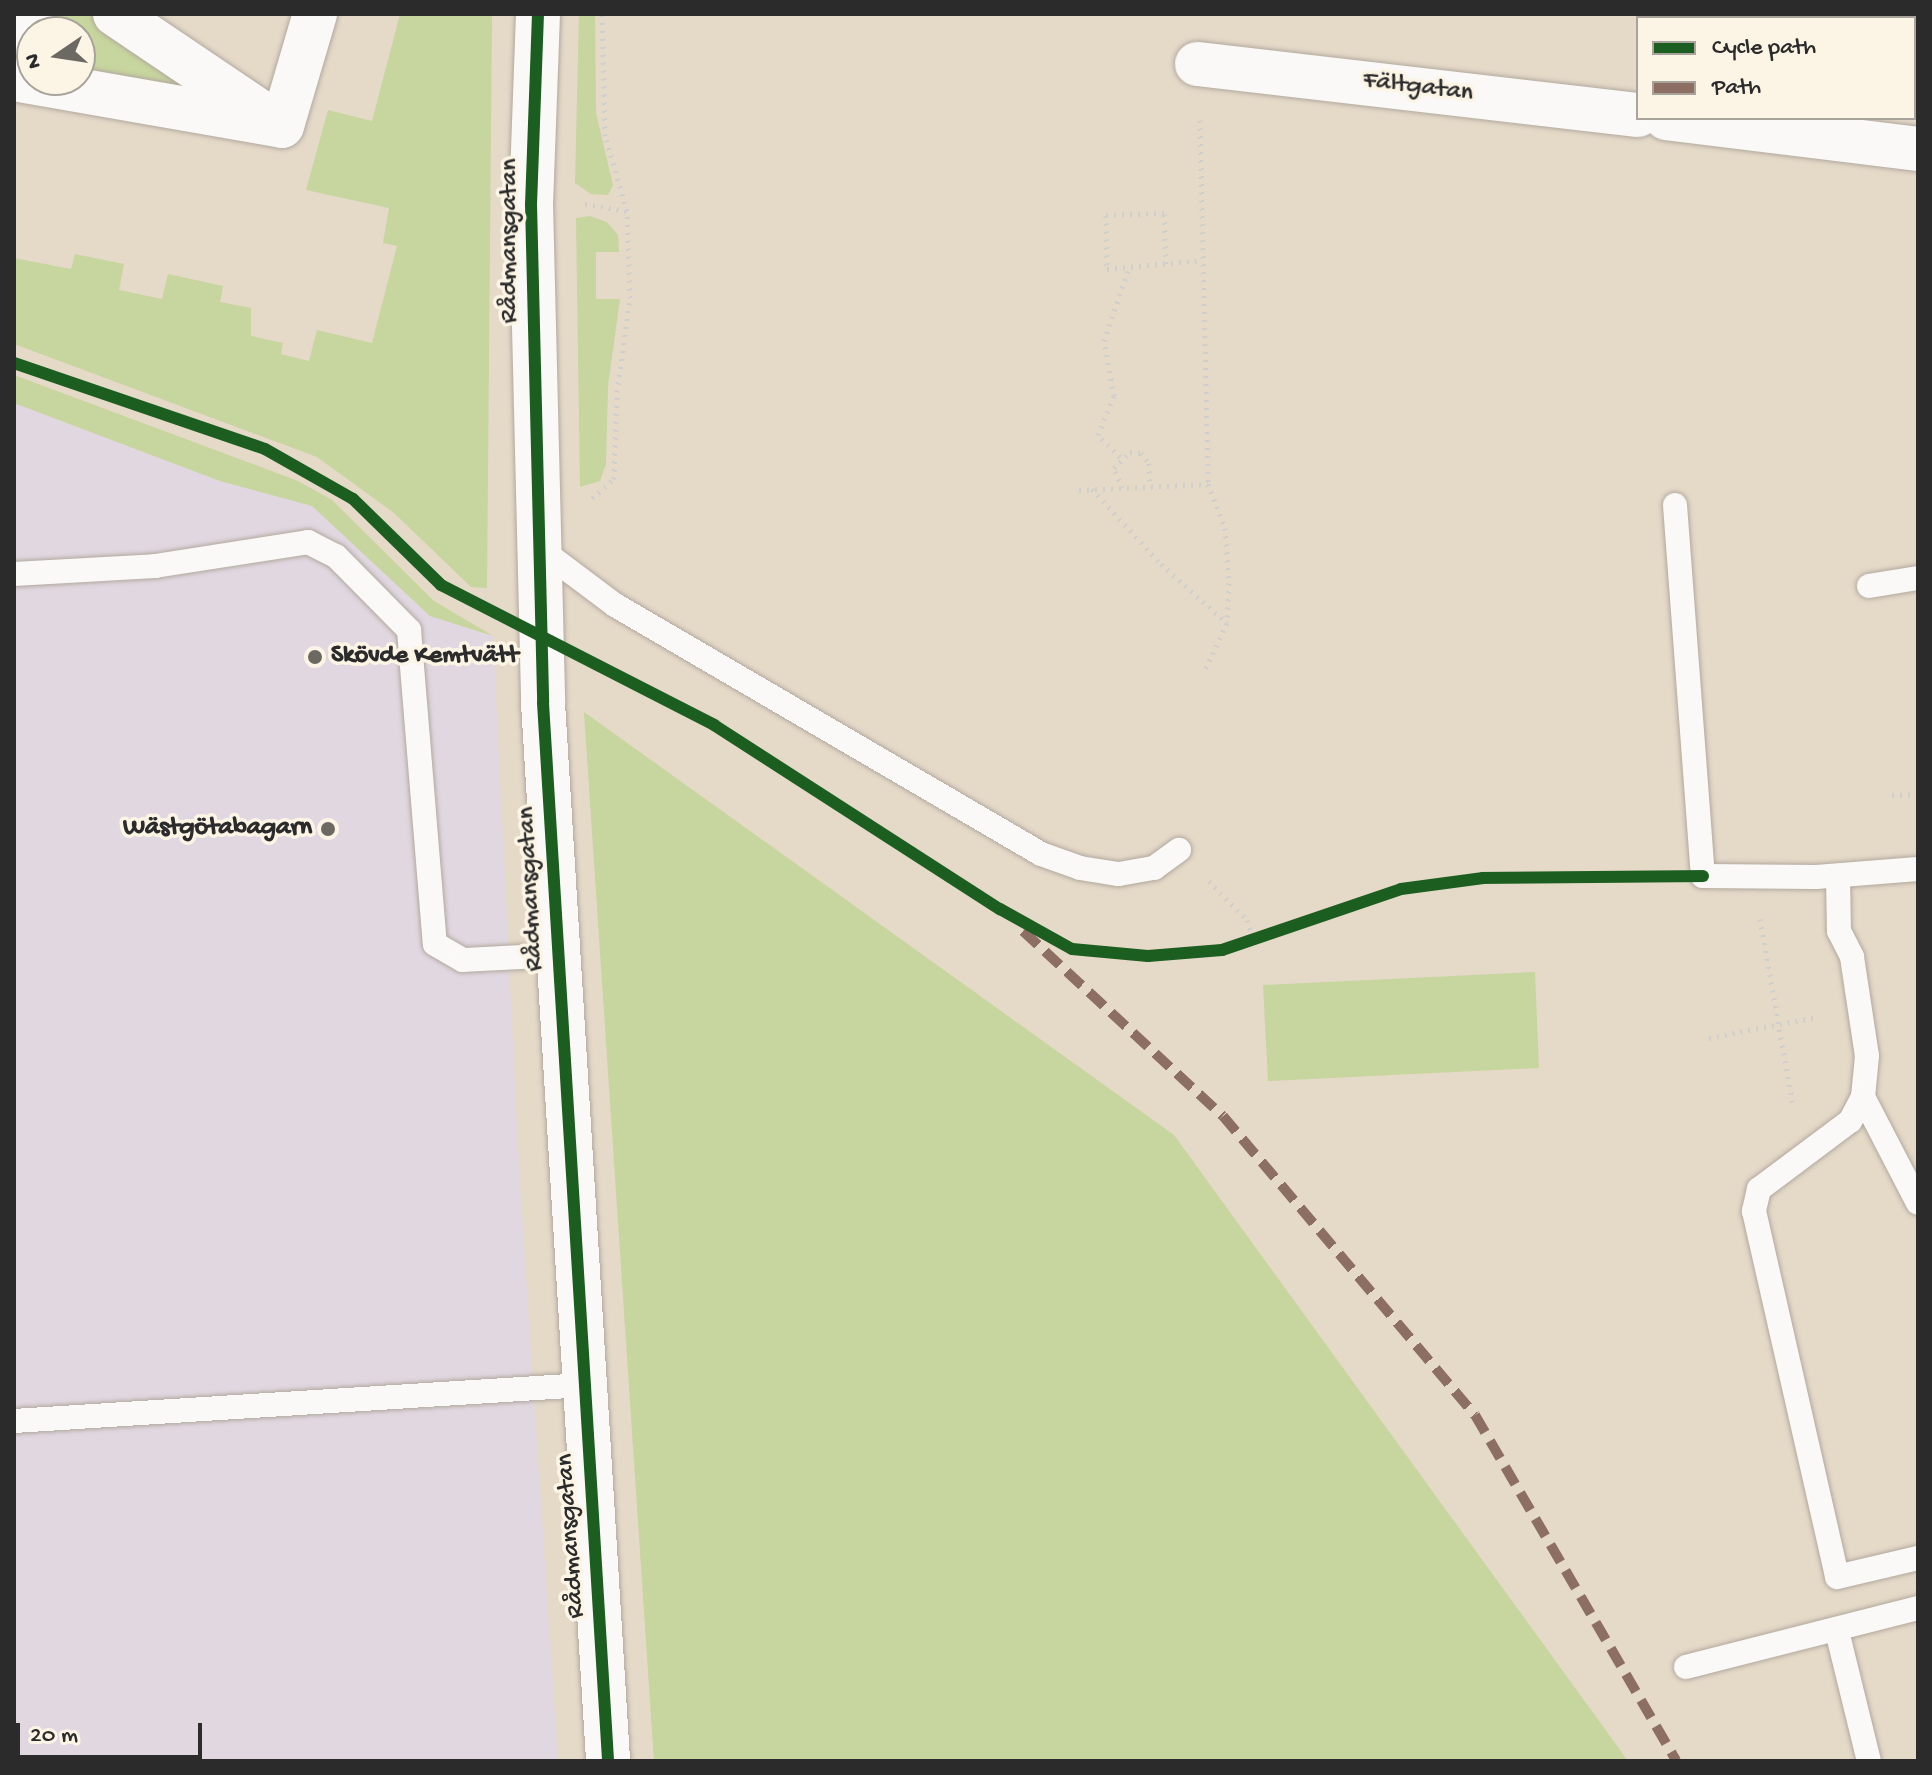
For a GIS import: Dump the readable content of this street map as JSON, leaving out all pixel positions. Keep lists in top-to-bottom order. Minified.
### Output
{"streets":{"street":["Fältgatan","Rådmansgatan"]},"places":["Skövde Kemtvätt","Wästgötabagarn"],"legend":["Cycle path","Path"],"scale_bar":"20 m","north":"left"}
